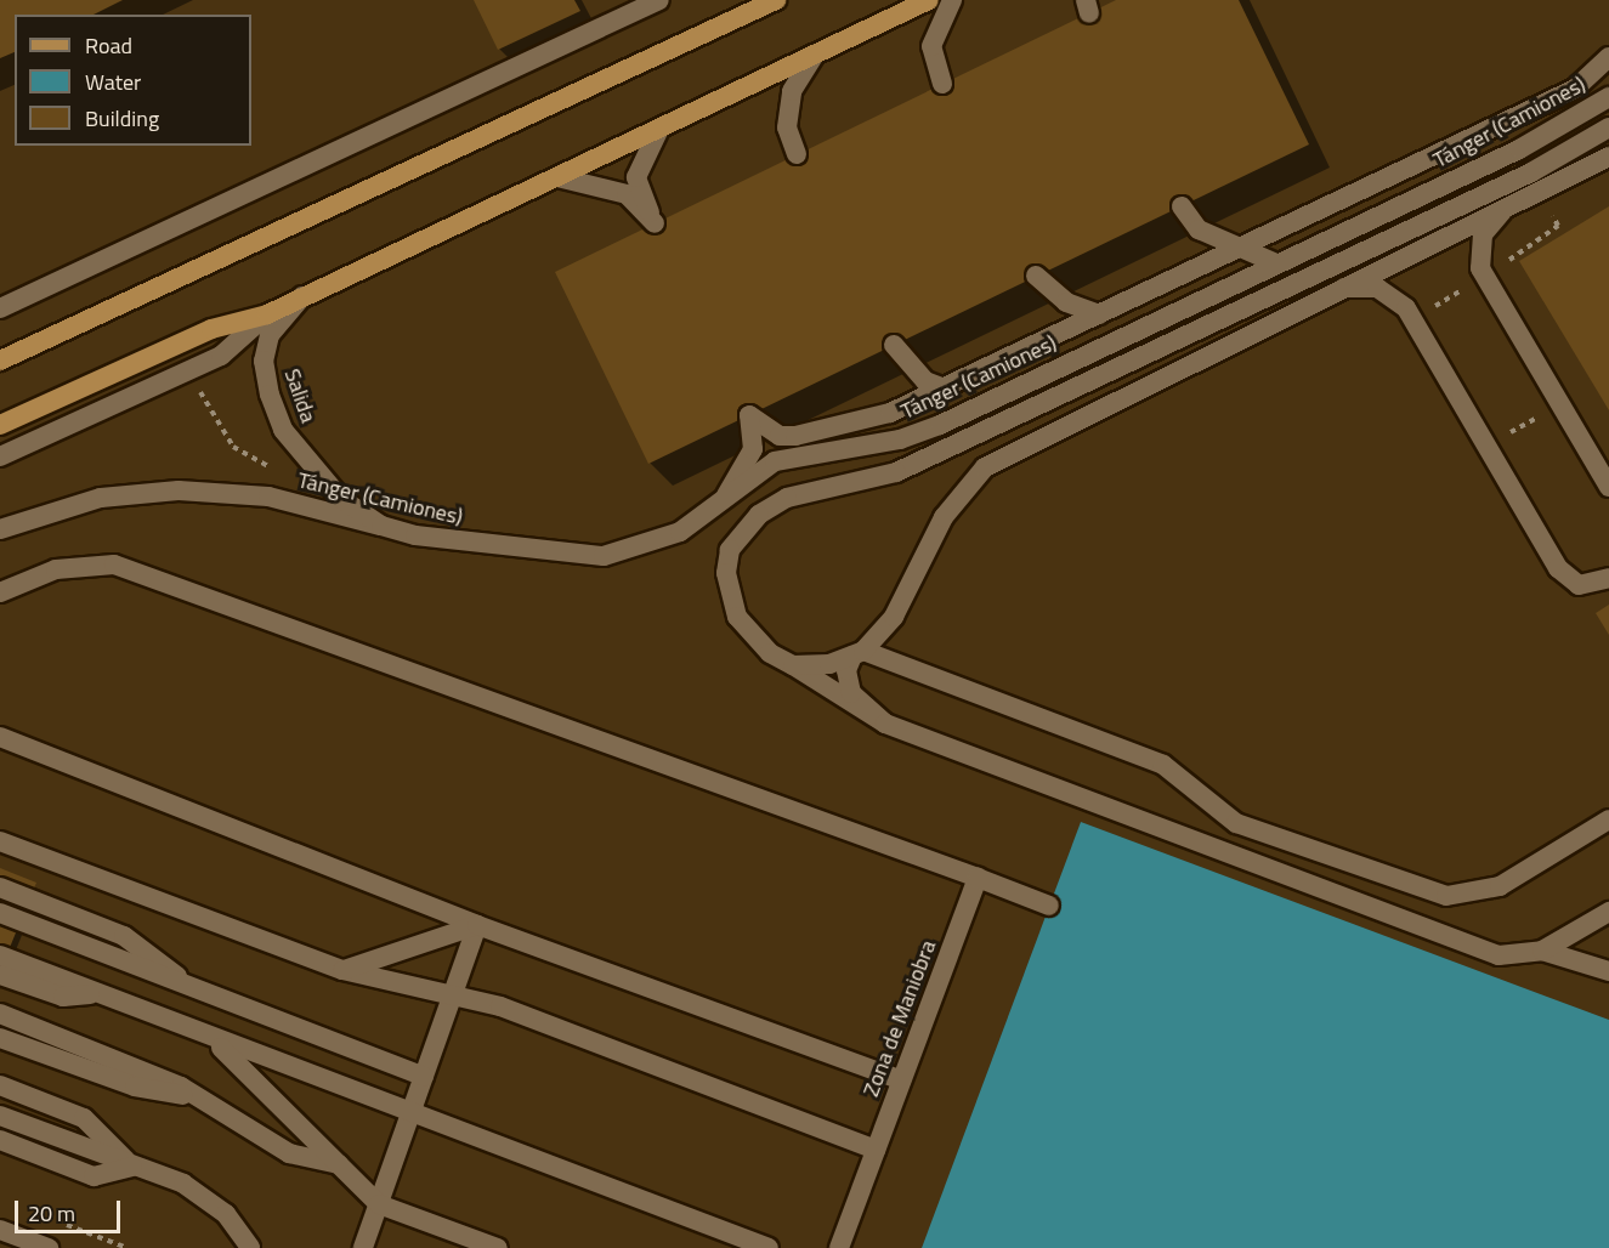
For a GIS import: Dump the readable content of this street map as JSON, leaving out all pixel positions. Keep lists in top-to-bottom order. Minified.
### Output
{"streets":{"street":["Tánger (Camiones)","Salida","Zona de Maniobra"]},"crossings":[["Tánger (Camiones)","Salida"]],"legend":["Road","Water","Building"],"scale_bar":"20 m"}
